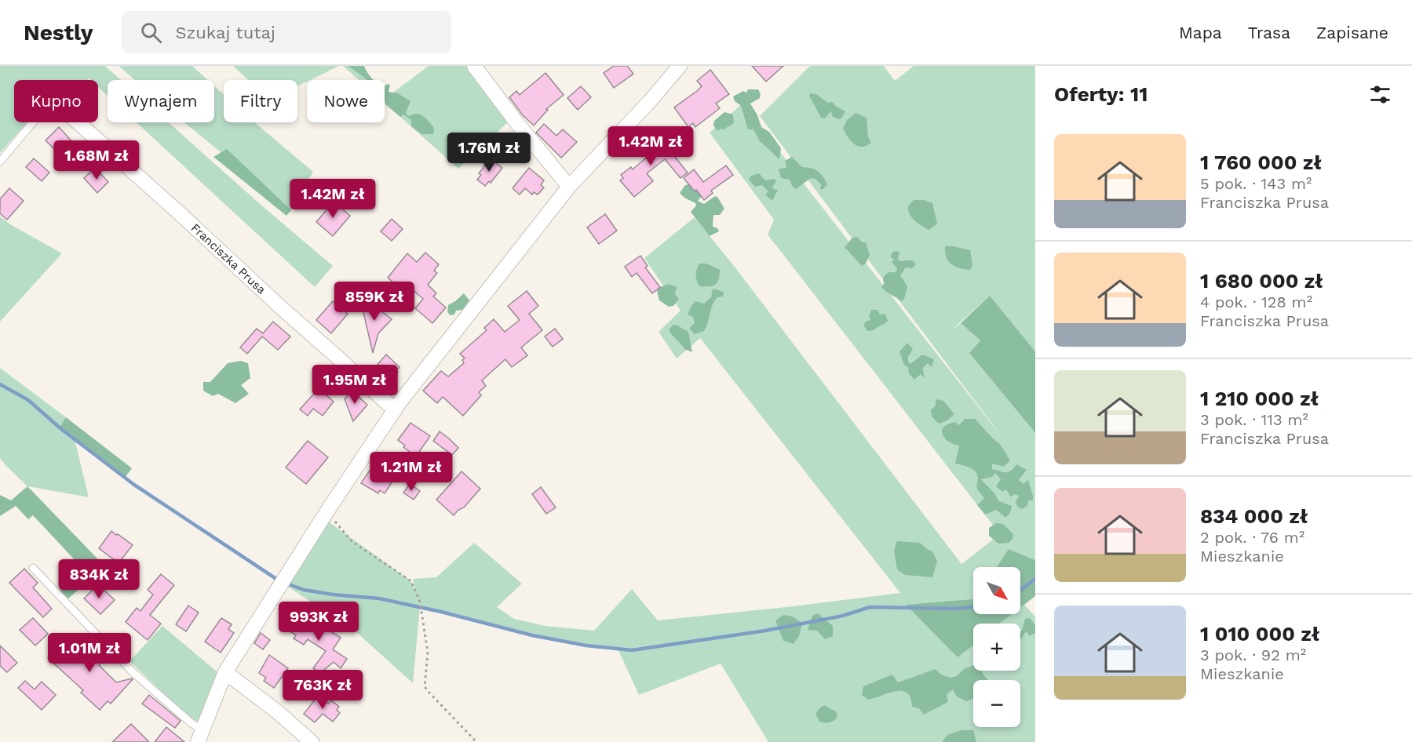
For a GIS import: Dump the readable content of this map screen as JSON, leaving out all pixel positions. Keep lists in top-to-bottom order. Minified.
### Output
{"streets":{"street":["Franciszka Prusa"]},"north":"bottom right","page":{"header":"Nestly","search":"Szukaj tutaj","nav":["Mapa","Trasa","Zapisane"],"heading":"Oferty: 11","chip":["Kupno","Wynajem","Filtry","Nowe"],"list":[{"name":"1 760 000 zł","note":"5 pok. · 143 m² · Franciszka Prusa"},{"name":"1 680 000 zł","note":"4 pok. · 128 m² · Franciszka Prusa"},{"name":"1 210 000 zł","note":"3 pok. · 113 m² · Franciszka Prusa"},{"name":"834 000 zł","note":"2 pok. · 76 m² · Mieszkanie"},{"name":"1 010 000 zł","note":"3 pok. · 92 m² · Mieszkanie"}],"price":["1.42M zł","1.76M zł","1.68M zł","1.42M zł","859K zł","1.95M zł","1.21M zł","834K zł","993K zł","1.01M zł","763K zł"],"map_buttons":["+","−"]}}
